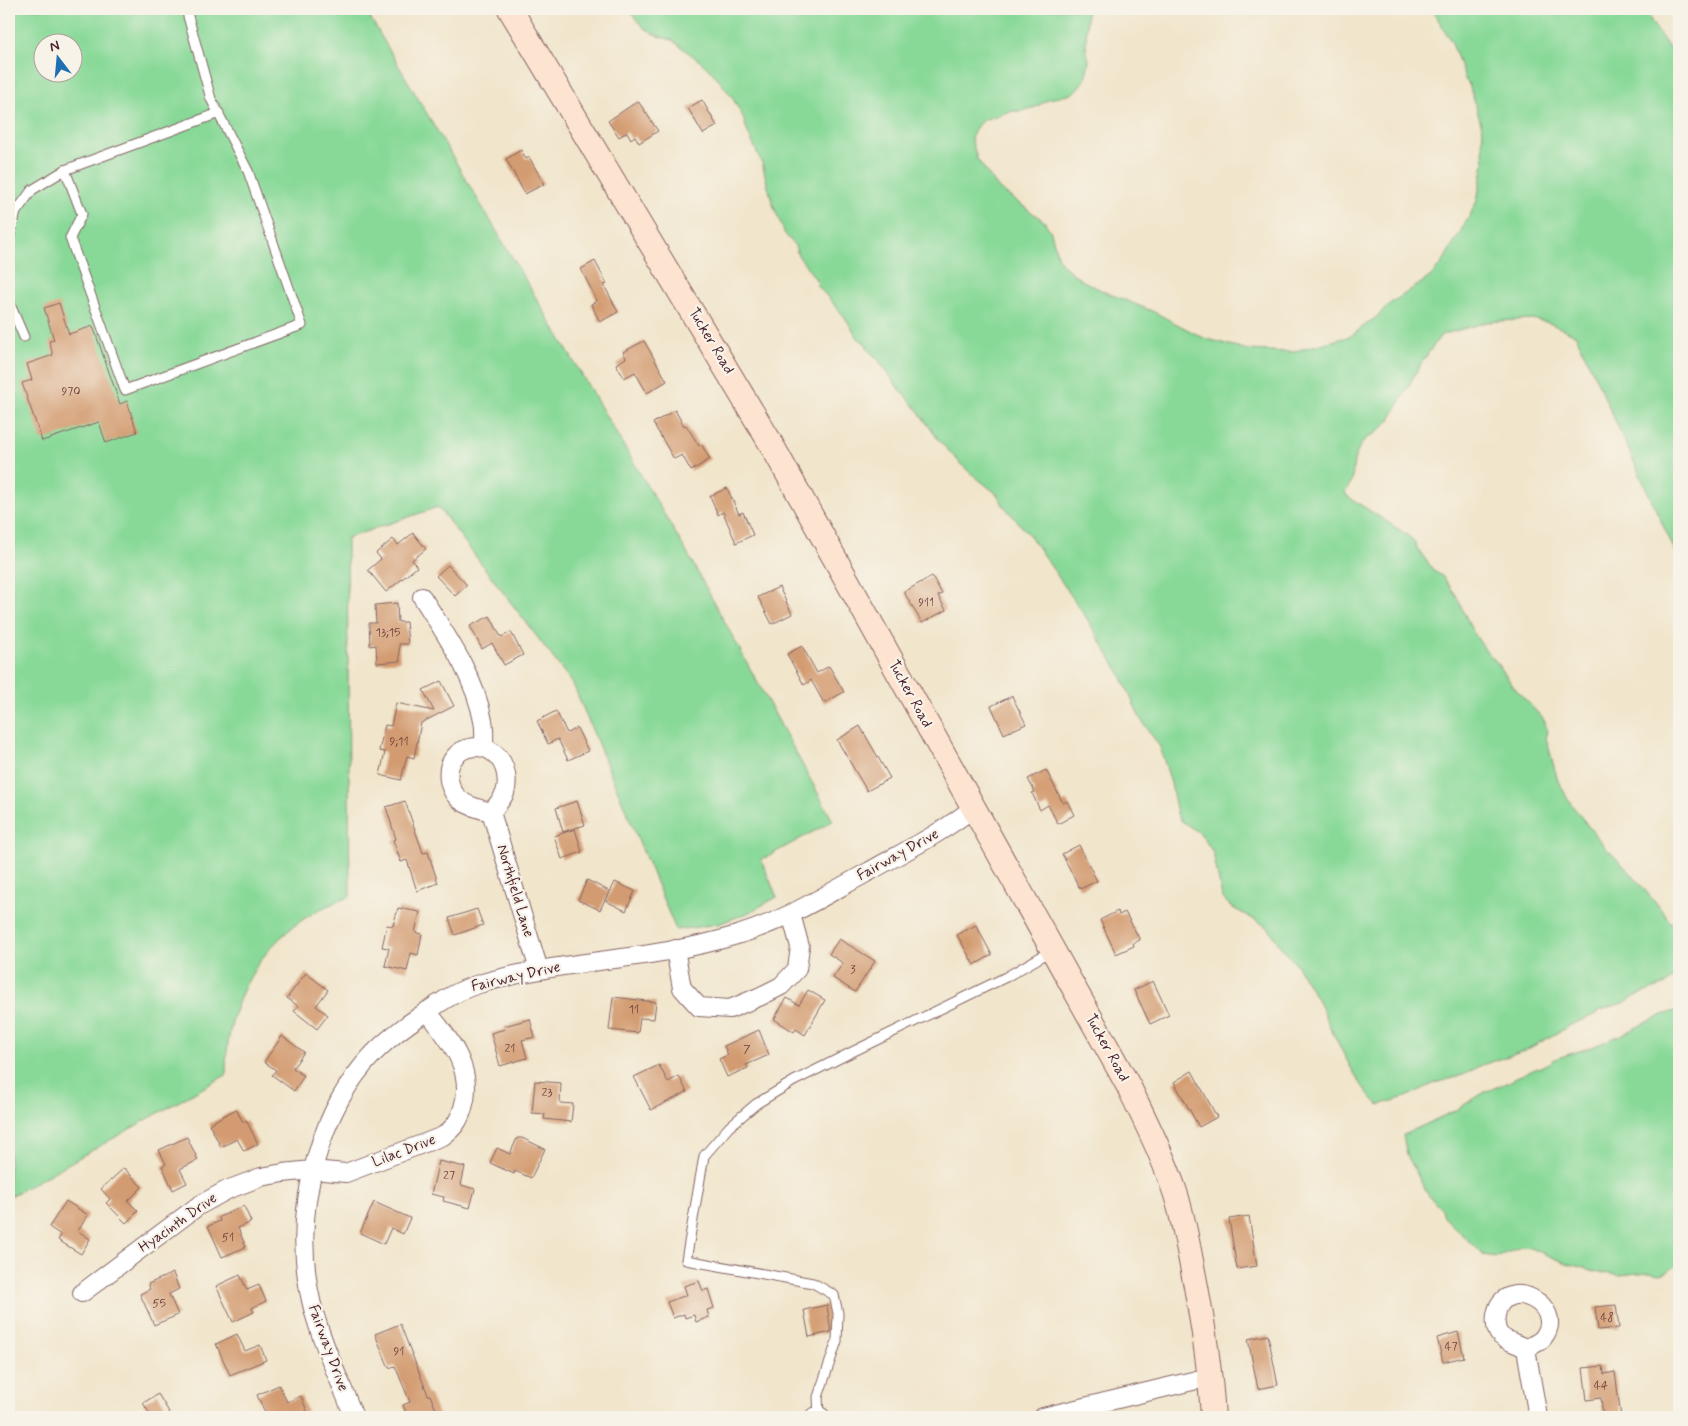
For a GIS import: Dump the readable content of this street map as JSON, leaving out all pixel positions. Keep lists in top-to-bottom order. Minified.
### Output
{"streets":{"main road":["Tucker Road"],"street":["Fairway Drive","Northfield Lane","Lilac Drive","Hyacinth Drive"]},"crossings":[["Tucker Road","Fairway Drive"],["Fairway Drive","Northfield Lane"],["Fairway Drive","Lilac Drive"],["Fairway Drive","Hyacinth Drive"],["Lilac Drive","Hyacinth Drive"]],"house_numbers":["970","911","13;15","9;11","3","11","21","7","23","27","51","55","48","47","91","44"],"north":"top"}
